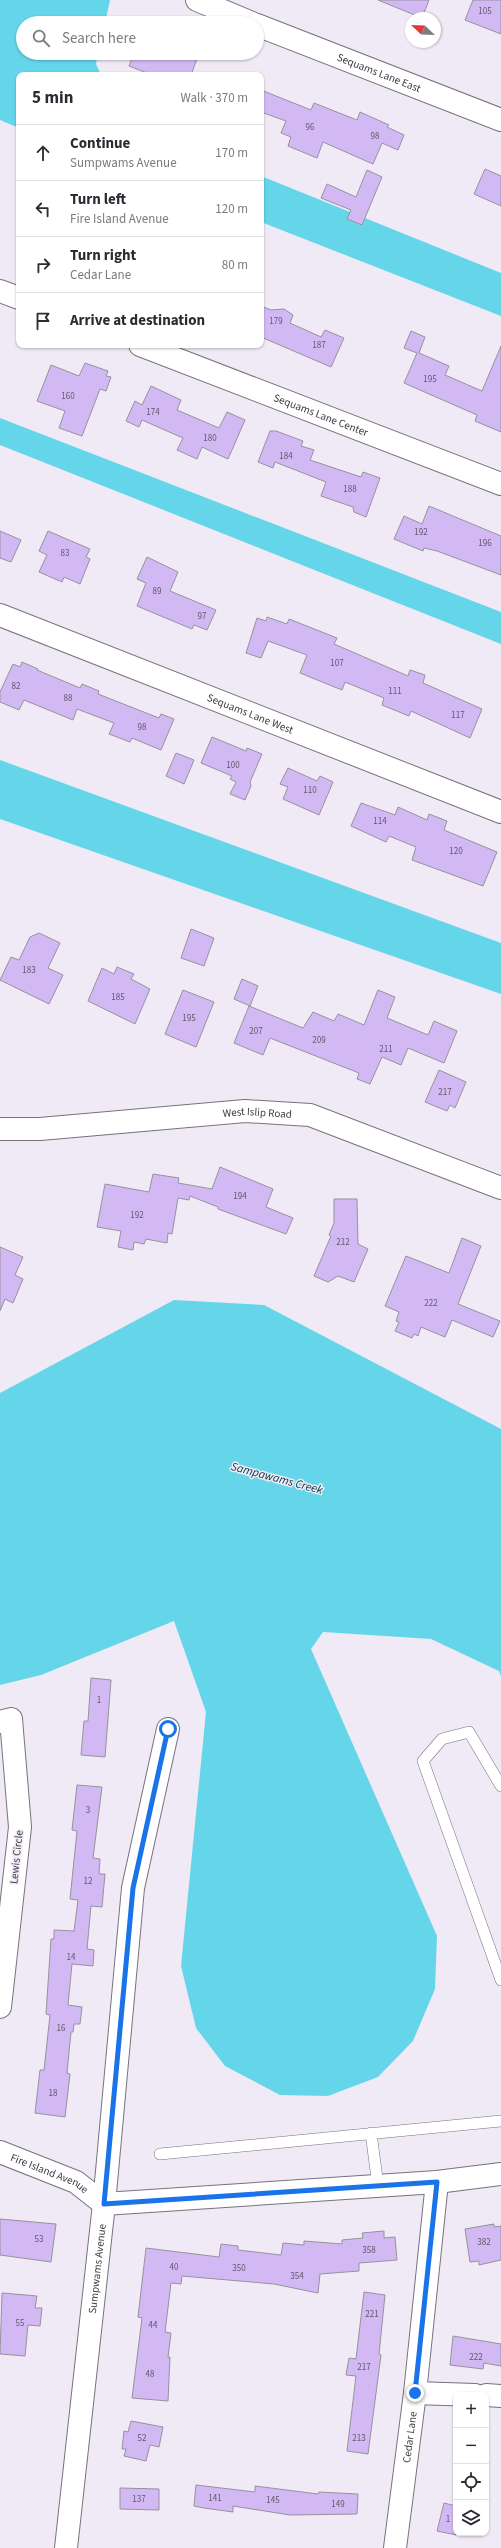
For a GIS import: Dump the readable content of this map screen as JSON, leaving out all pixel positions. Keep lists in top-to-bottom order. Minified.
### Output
{"streets":{"street":["Sequams Lane East","Sequams Lane Center","Sequams Lane West","West Islip Road","Lewis Circle","Fire Island Avenue","Sumpwams Avenue","Cedar Lane"]},"crossings":[["Fire Island Avenue","Sumpwams Avenue"]],"water":["Sampawams Creek"],"house_numbers":["105","96","98","179","187","195","160","174","180","184","188","192","196","83","89","97","107","82","111","88","117","98","100","110","114","120","183","185","195","207","209","211","217","194","192","212","222","1","3","12","14","16","18","53","382","358","40","350","354","221","55","44","222","217","48","52","213","141","137","145","149","1"],"north":"top left","page":{"search":"Search here","heading":["5 min","Walk · 370 m"],"list":[["Continue","Sumpwams Avenue","170 m"],["Turn left","Fire Island Avenue","120 m"],["Turn right","Cedar Lane","80 m"],"Arrive at destination"],"map_buttons":["+","−"]}}
